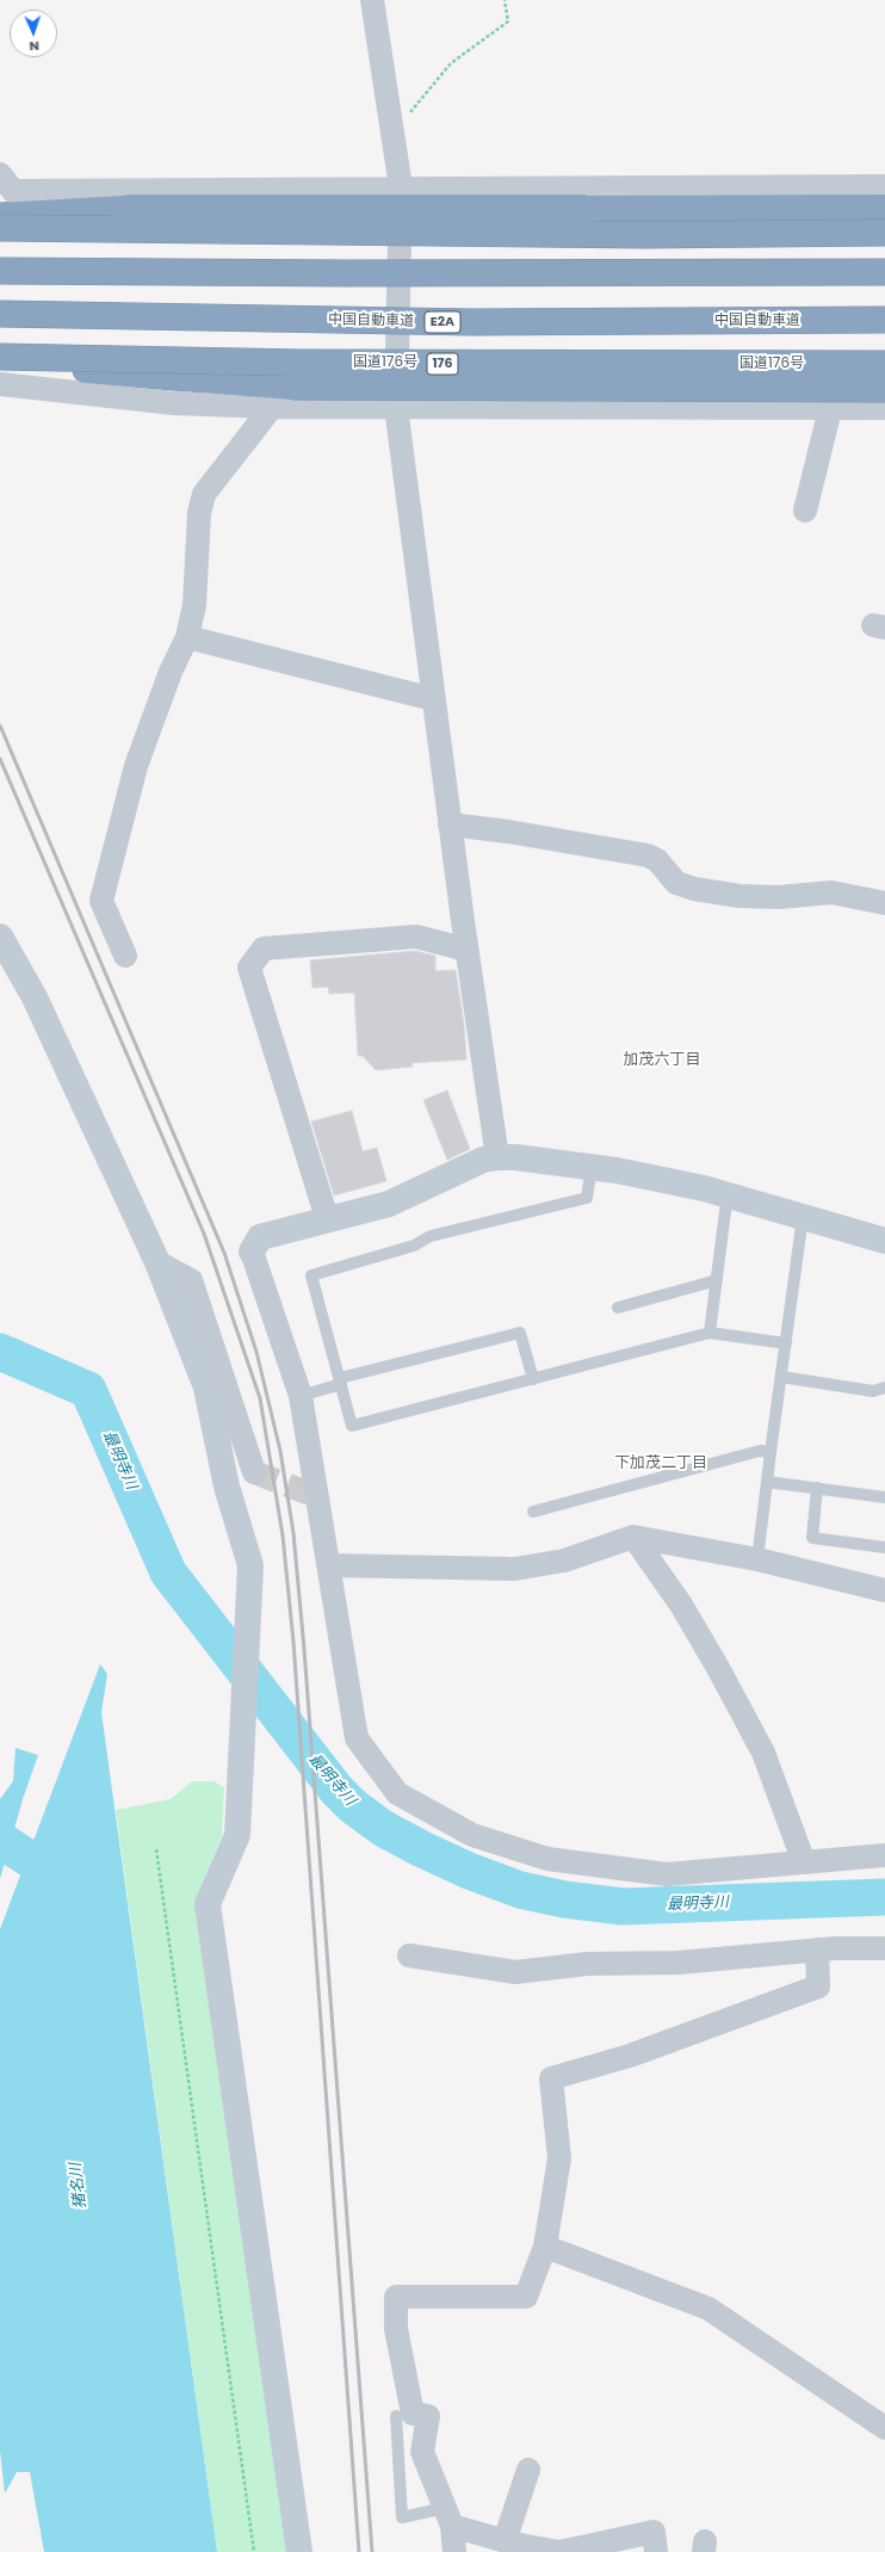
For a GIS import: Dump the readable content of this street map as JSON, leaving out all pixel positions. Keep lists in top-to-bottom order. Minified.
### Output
{"streets":{"highway":["中国自動車道","E2A","国道176号","176"]},"districts":["加茂六丁目","下加茂二丁目"],"water":["最明寺川","猪名川"],"north":"bottom"}
